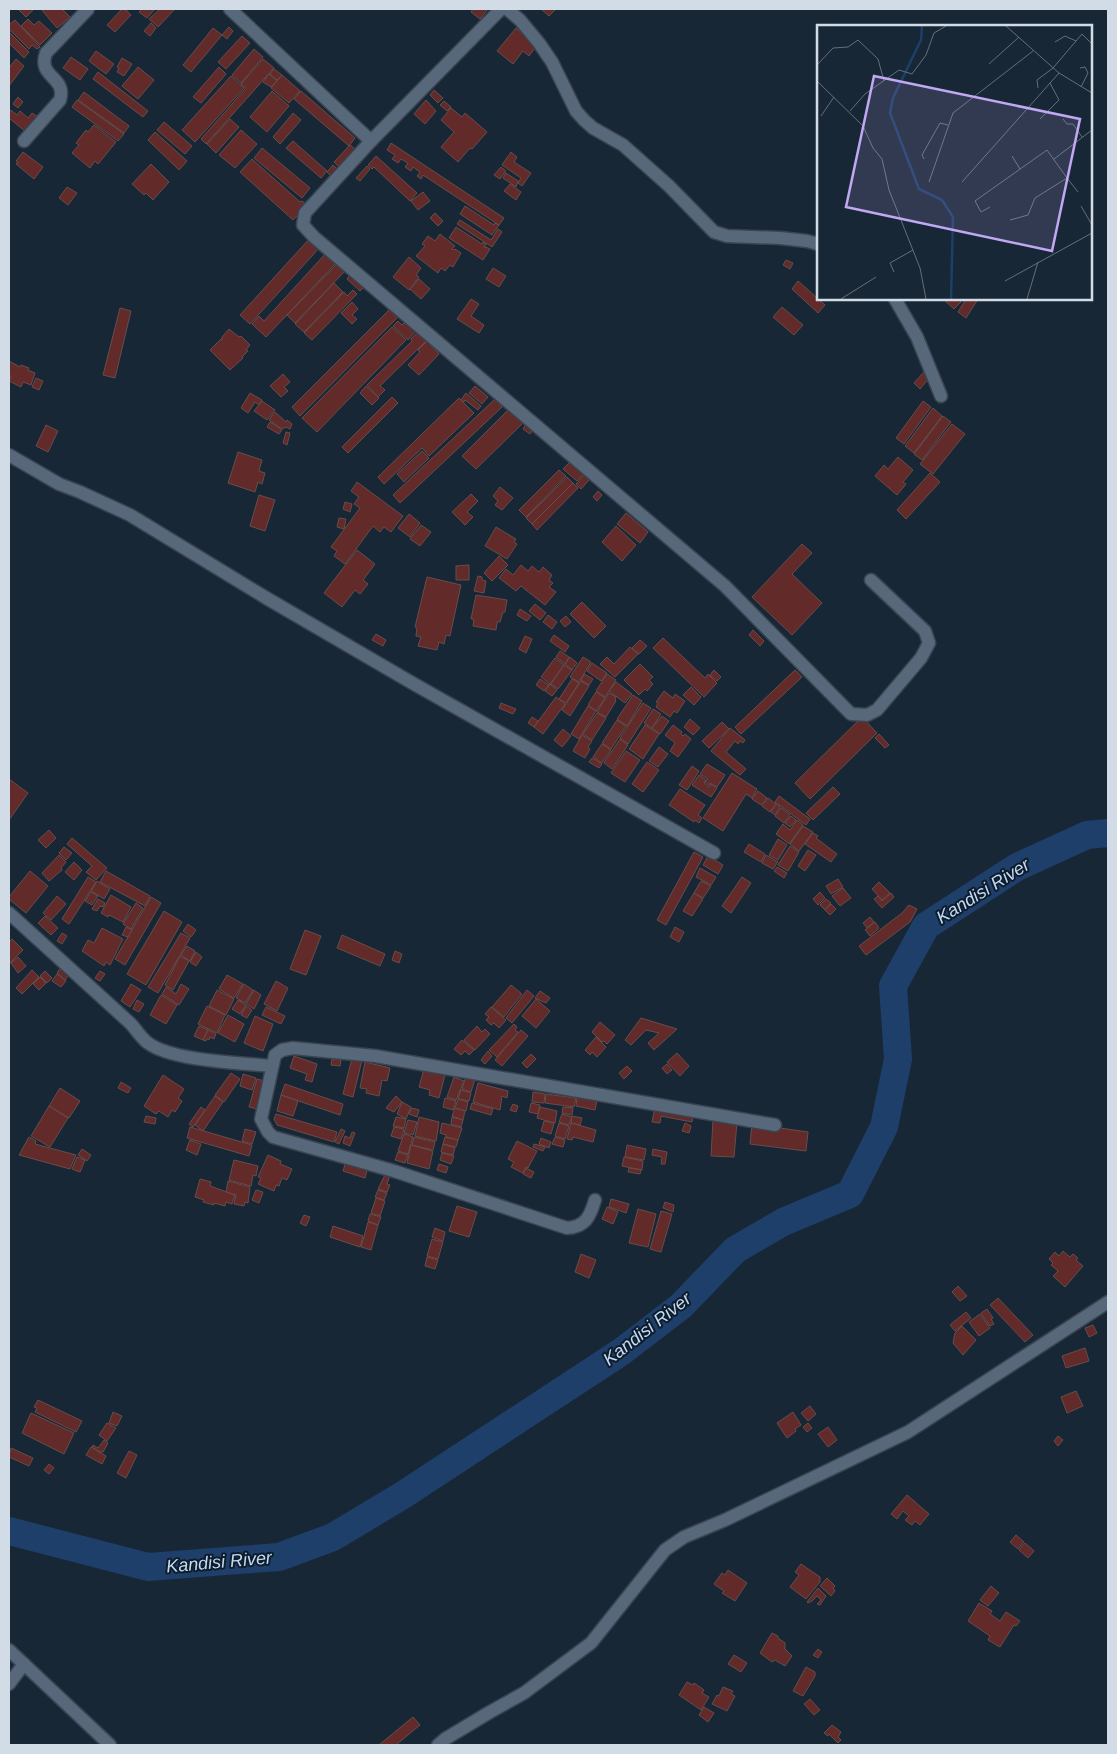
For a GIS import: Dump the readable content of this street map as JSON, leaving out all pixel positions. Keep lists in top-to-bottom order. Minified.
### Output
{"water":["Kandisi River"]}
